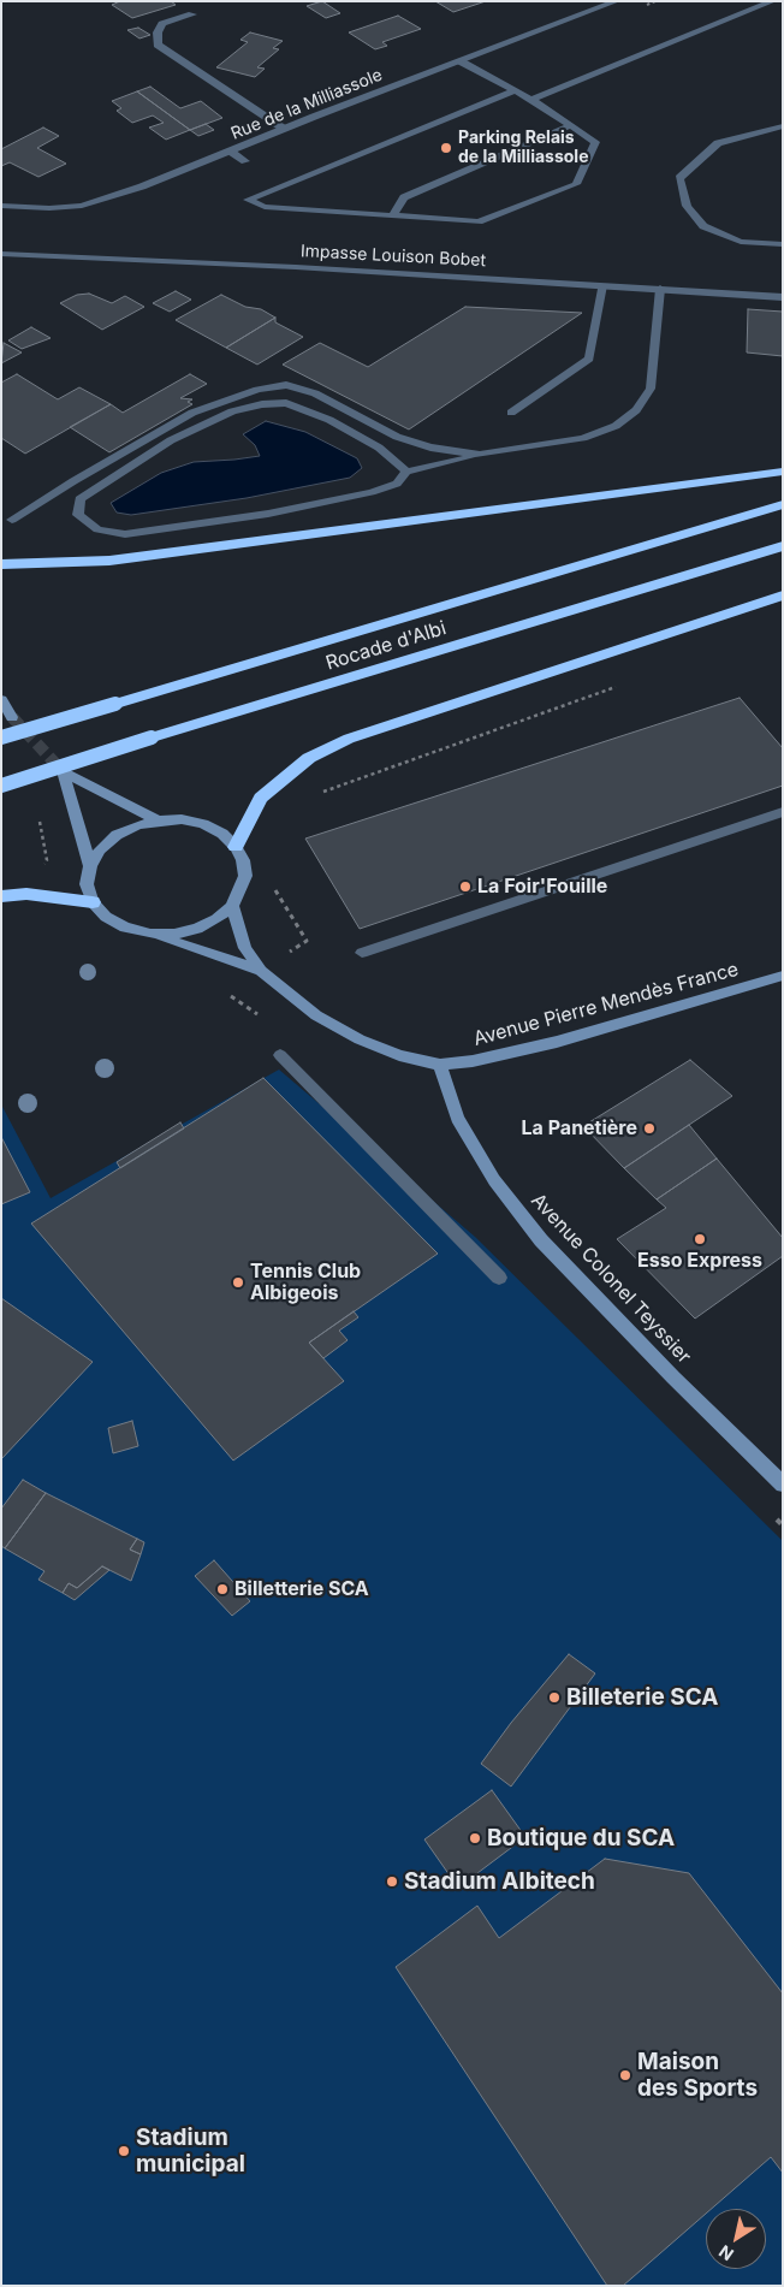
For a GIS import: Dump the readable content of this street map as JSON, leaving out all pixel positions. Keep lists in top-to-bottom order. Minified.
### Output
{"streets":{"highway":["Rocade d'Albi"],"main road":["Avenue Pierre Mendès France","Avenue Colonel Teyssier"],"street":["Rue de la Milliassole","Impasse Louison Bobet"]},"crossings":[["Avenue Pierre Mendès France","Avenue Colonel Teyssier"]],"places":["Parking Relais de la Milliassole","La Foir'Fouille","La Panetière","Esso Express","Tennis Club Albigeois","Billetterie SCA","Billeterie SCA","Boutique du SCA","Stadium Albitech","Maison des Sports","Stadium municipal"],"north":"bottom left"}
